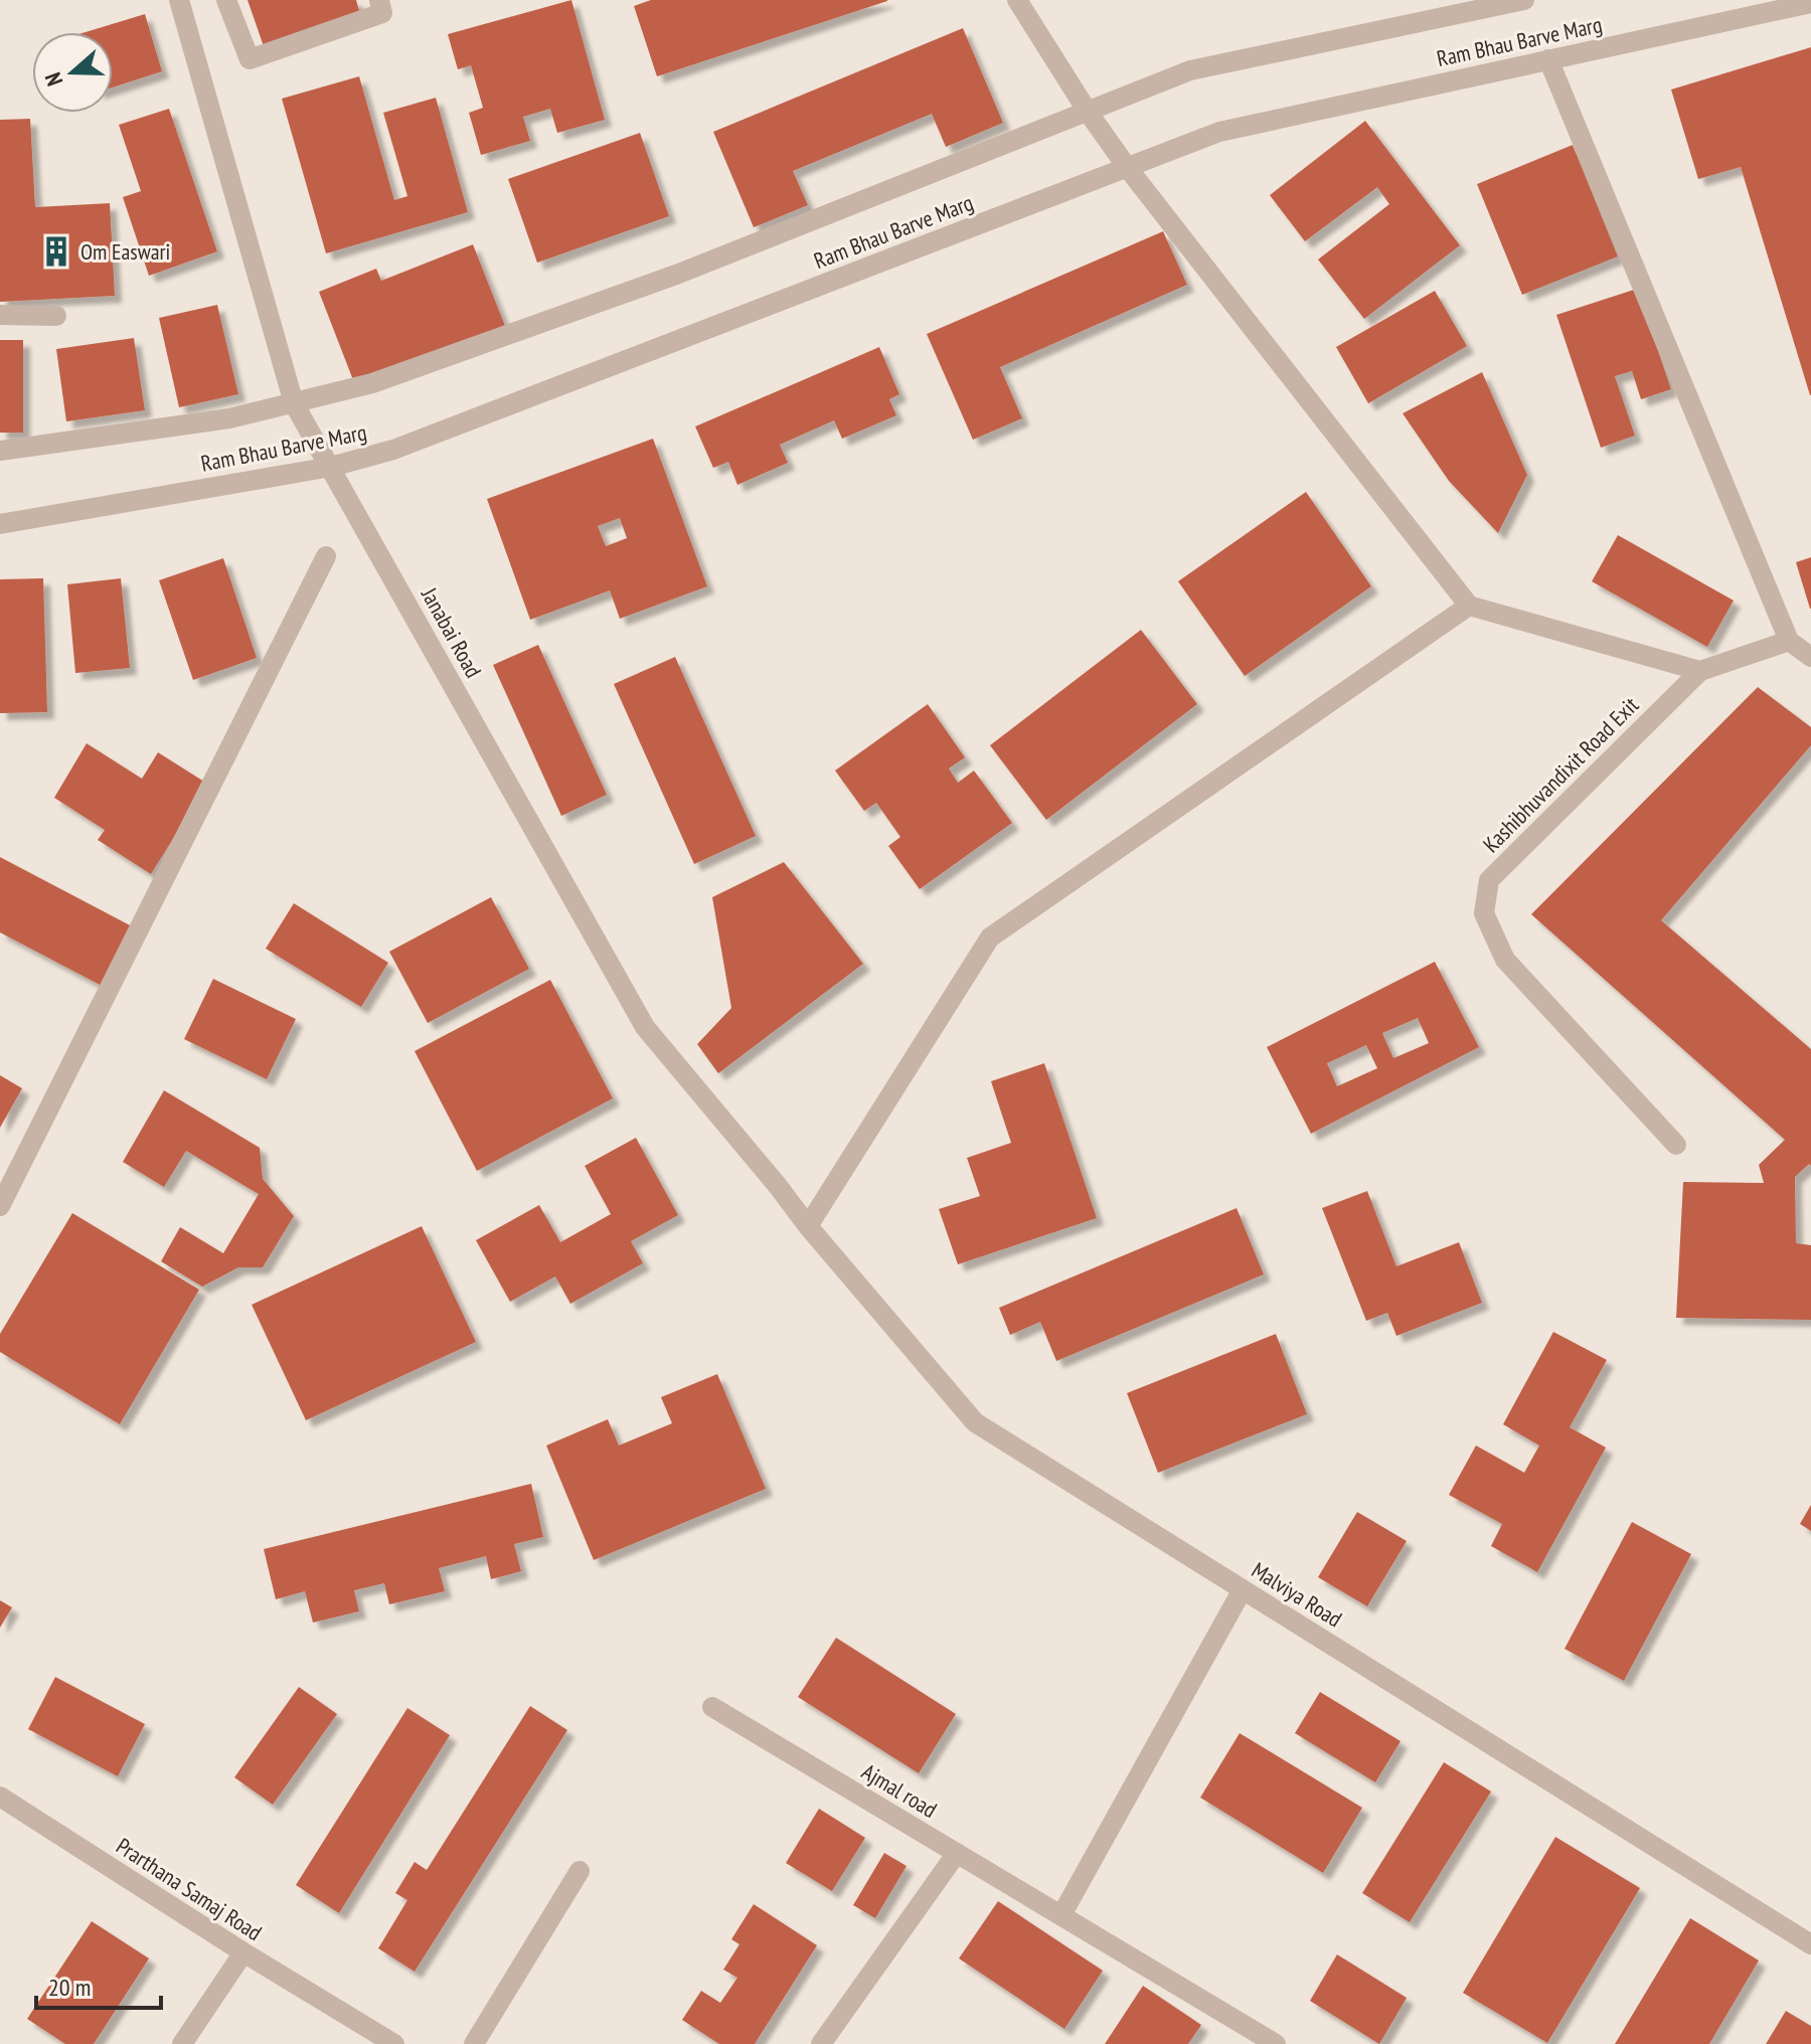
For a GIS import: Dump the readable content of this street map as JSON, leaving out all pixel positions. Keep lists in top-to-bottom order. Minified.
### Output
{"streets":{"street":["Ram Bhau Barve Marg","Janabai Road","Kashibhuvandixit Road Exit","Malviya Road","Ajmal road","Prarthana Samaj Road"]},"crossings":[["Ram Bhau Barve Marg","Janabai Road"],["Janabai Road","Malviya Road"]],"places":{"building":["Om Easwari"]},"scale_bar":"20 m","north":"left"}
